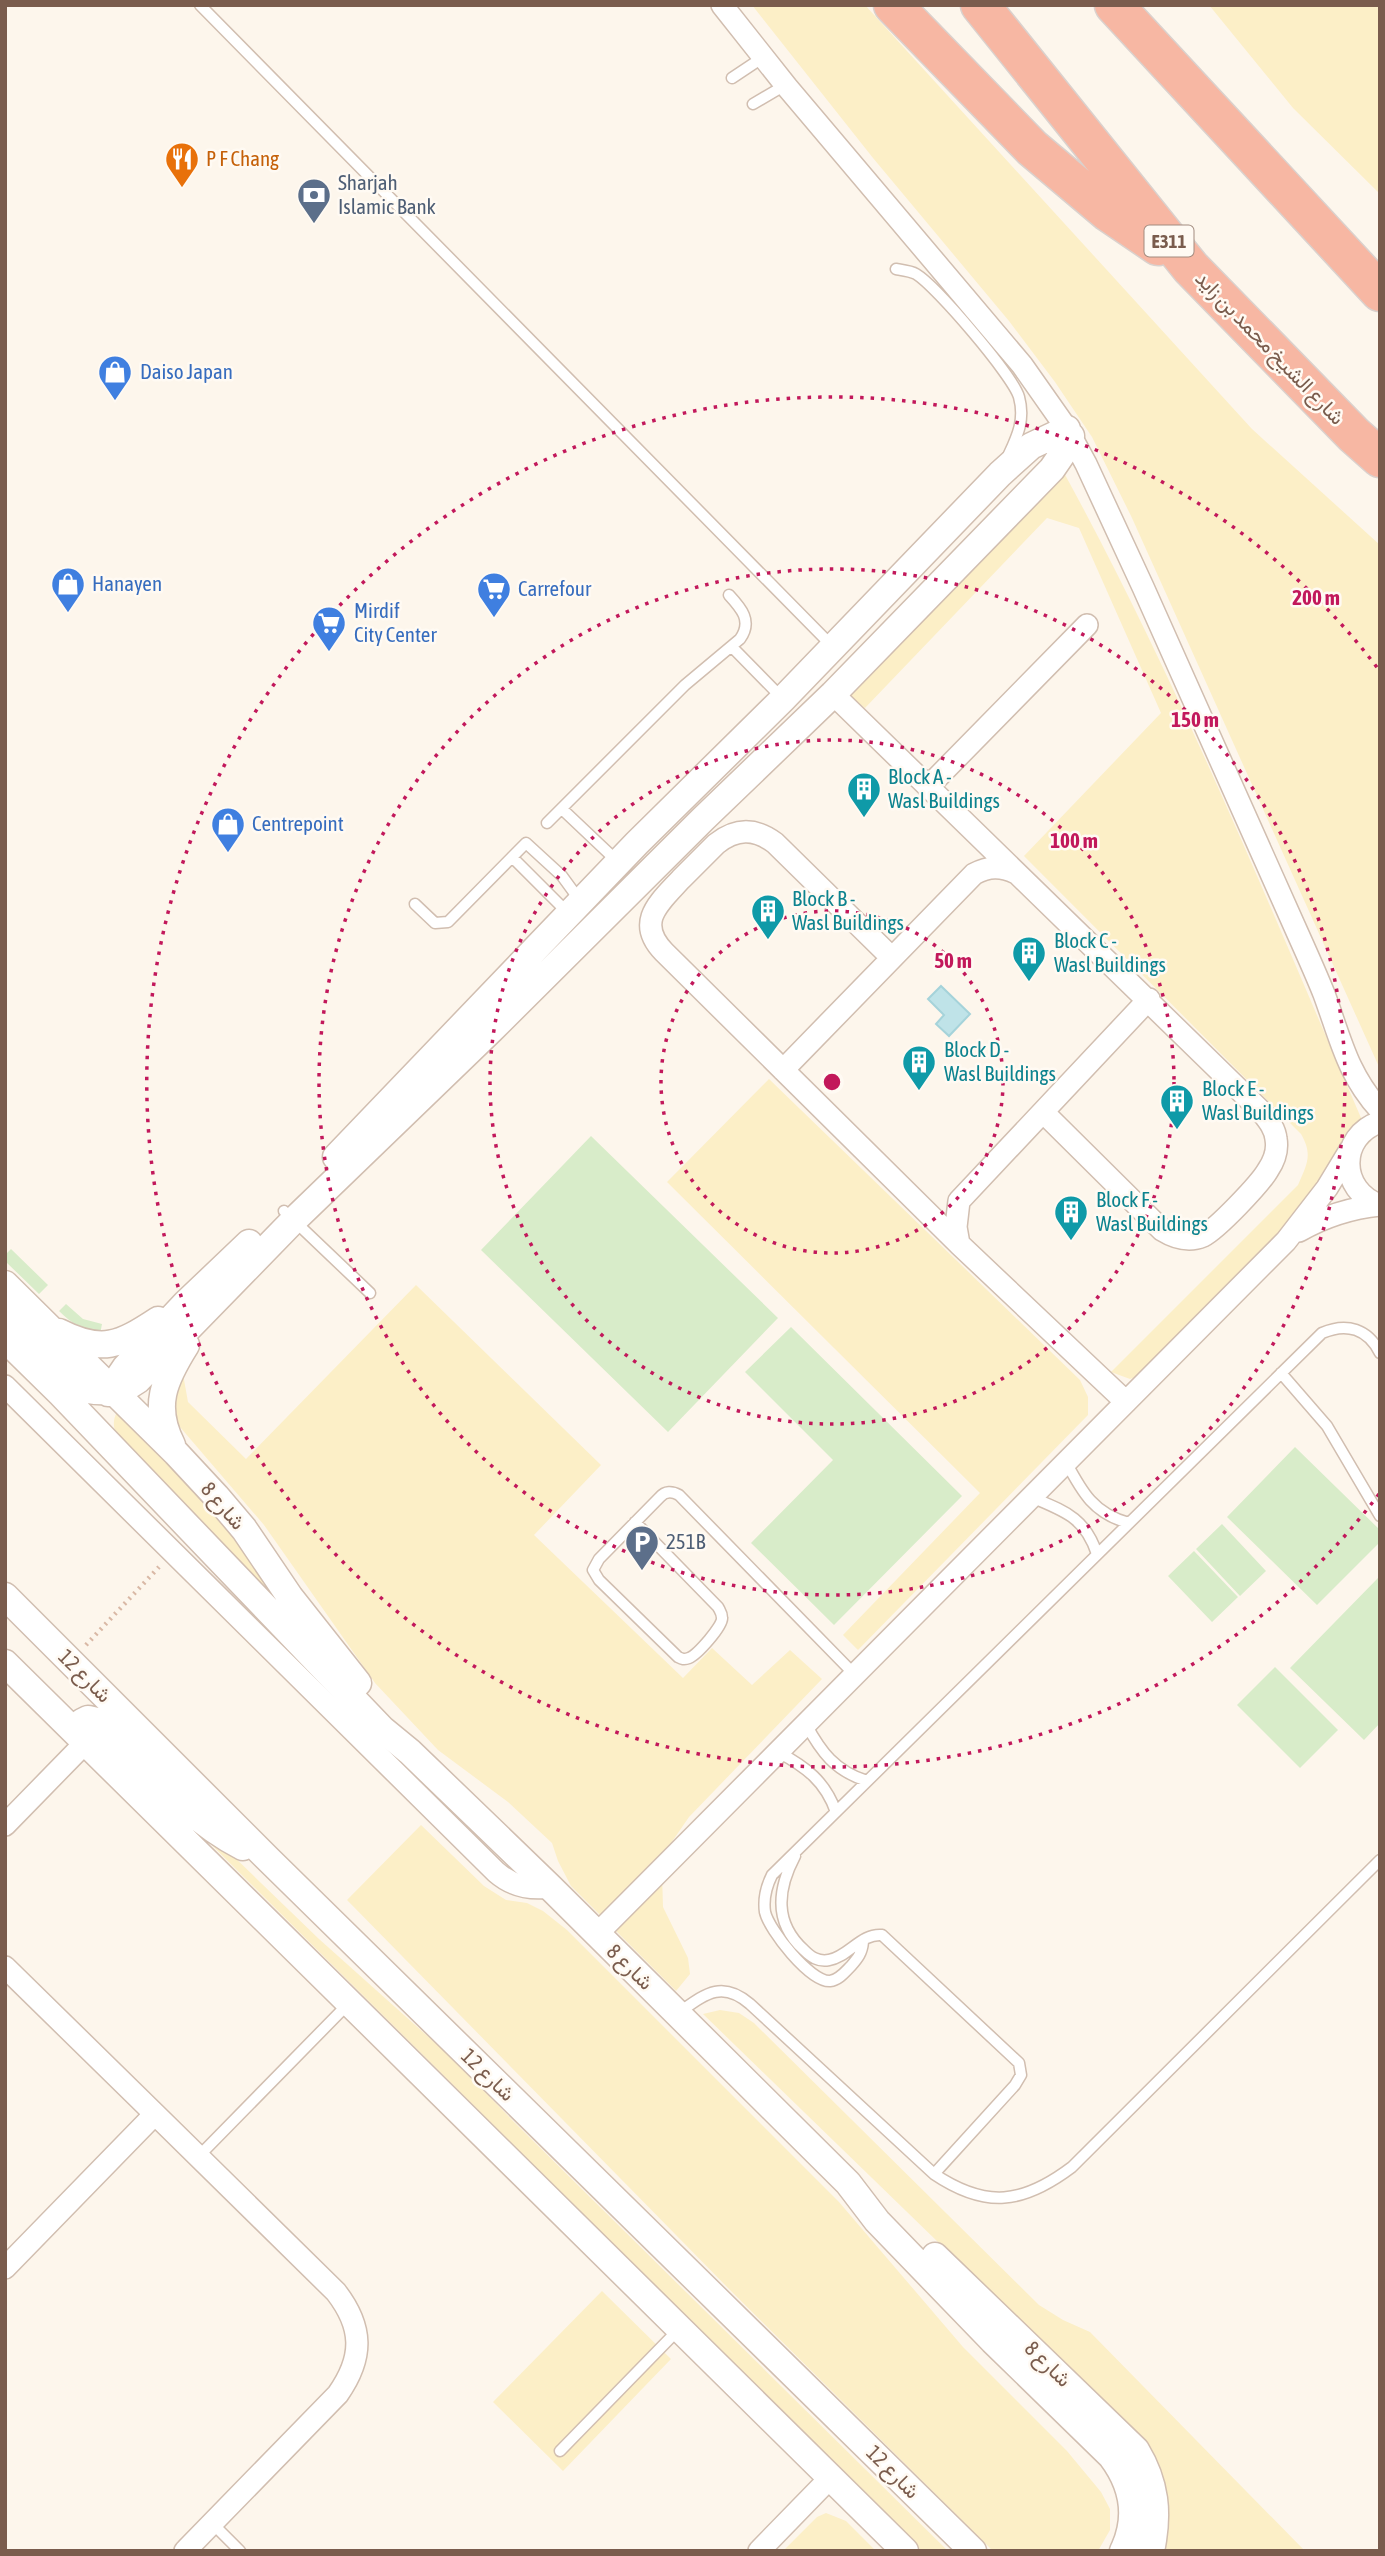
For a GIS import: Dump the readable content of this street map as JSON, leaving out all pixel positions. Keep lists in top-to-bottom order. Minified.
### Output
{"streets":{"highway":["E311","شارع الشيخ محمد بن زايد"],"street":["شارع 8","شارع 12"]},"places":{"restaurant":["P F Chang"],"bank":["Sharjah Islamic Bank"],"shop":["Daiso Japan","Hanayen","Centrepoint"],"supermarket":["Carrefour","Mirdif City Center"],"building":["Block A - Wasl Buildings","Block B - Wasl Buildings","Block C - Wasl Buildings","Block D - Wasl Buildings","Block E - Wasl Buildings","Block F - Wasl Buildings"],"parking":["251B"]},"rings":["200 m","150 m","100 m","50 m"]}
